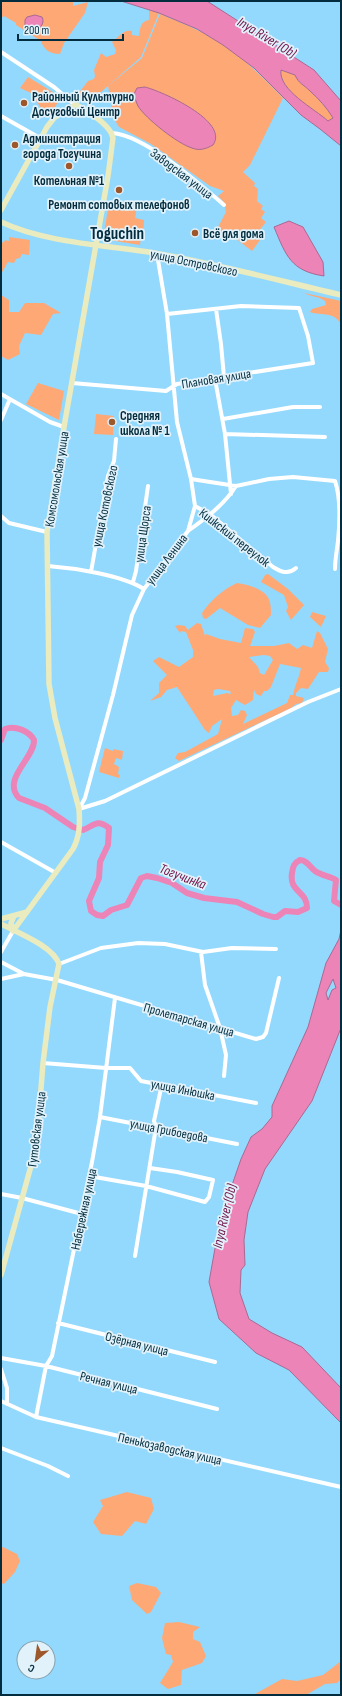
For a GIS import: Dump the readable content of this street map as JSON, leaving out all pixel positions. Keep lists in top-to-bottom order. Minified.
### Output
{"streets":{"main road":["Заводская улица","улица Островского","Комсомольская улица","Гутовская улица"],"street":["Плановая улица","улица Котовского","улица Щорса","Киикский переулок","улица Ленина","Пролетарская улица","улица Инюшка","улица Грибоедова","Набережная улица","Озёрная улица","Речная улица","Пенькозаводская улица"]},"crossings":[["Заводская улица","Комсомольская улица"],["улица Островского","Комсомольская улица"],["улица Островского","улица Ленина"],["Плановая улица","Комсомольская улица"],["Плановая улица","улица Ленина"],["Комсомольская улица","улица Ленина"],["Киикский переулок","улица Ленина"],["Пролетарская улица","улица Инюшка"],["Пролетарская улица","Гутовская улица"],["Пролетарская улица","Набережная улица"],["улица Инюшка","Гутовская улица"],["улица Инюшка","Набережная улица"],["улица Грибоедова","Набережная улица"],["Набережная улица","Озёрная улица"],["Набережная улица","Речная улица"],["Набережная улица","Пенькозаводская улица"]],"districts":["Toguchin"],"water":["Inya River (Ob)","Тогучинка"],"places":["Районный Культурно Досуговый Центр","Администрация города Тогучина","Котельная №1","Ремонт сотовых телефонов","Всё для дома","Средняя школа № 1"],"scale_bar":"200 m","north":"bottom left"}
